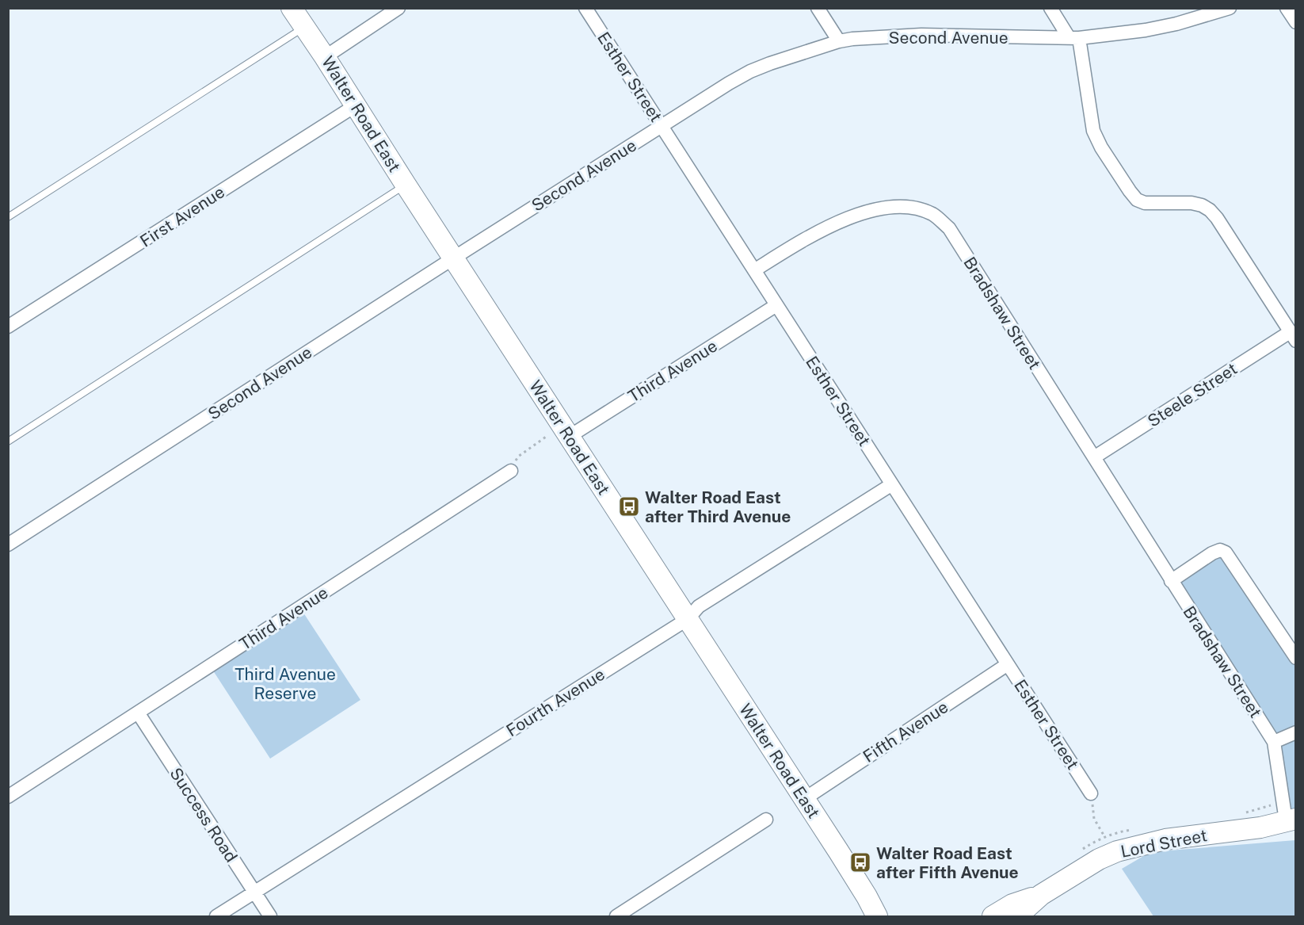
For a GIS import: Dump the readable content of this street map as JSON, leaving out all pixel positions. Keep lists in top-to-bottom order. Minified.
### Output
{"streets":{"main road":["Walter Road East","Lord Street"],"street":["Second Avenue","Esther Street","First Avenue","Bradshaw Street","Third Avenue","Steele Street","Fourth Avenue","Fifth Avenue","Success Road"]},"crossings":[["Second Avenue","Esther Street"],["Second Avenue","Walter Road East"],["Esther Street","Bradshaw Street"],["Esther Street","Third Avenue"],["Esther Street","Fourth Avenue"],["Esther Street","Fifth Avenue"],["Walter Road East","First Avenue"],["Walter Road East","Third Avenue"],["Walter Road East","Fourth Avenue"],["Walter Road East","Fifth Avenue"],["Bradshaw Street","Steele Street"],["Bradshaw Street","Lord Street"],["Third Avenue","Success Road"],["Fourth Avenue","Success Road"]],"parks":["Third Avenue Reserve"],"places":{"bus stop":["Walter Road East after Third Avenue","Walter Road East after Fifth Avenue"]}}
